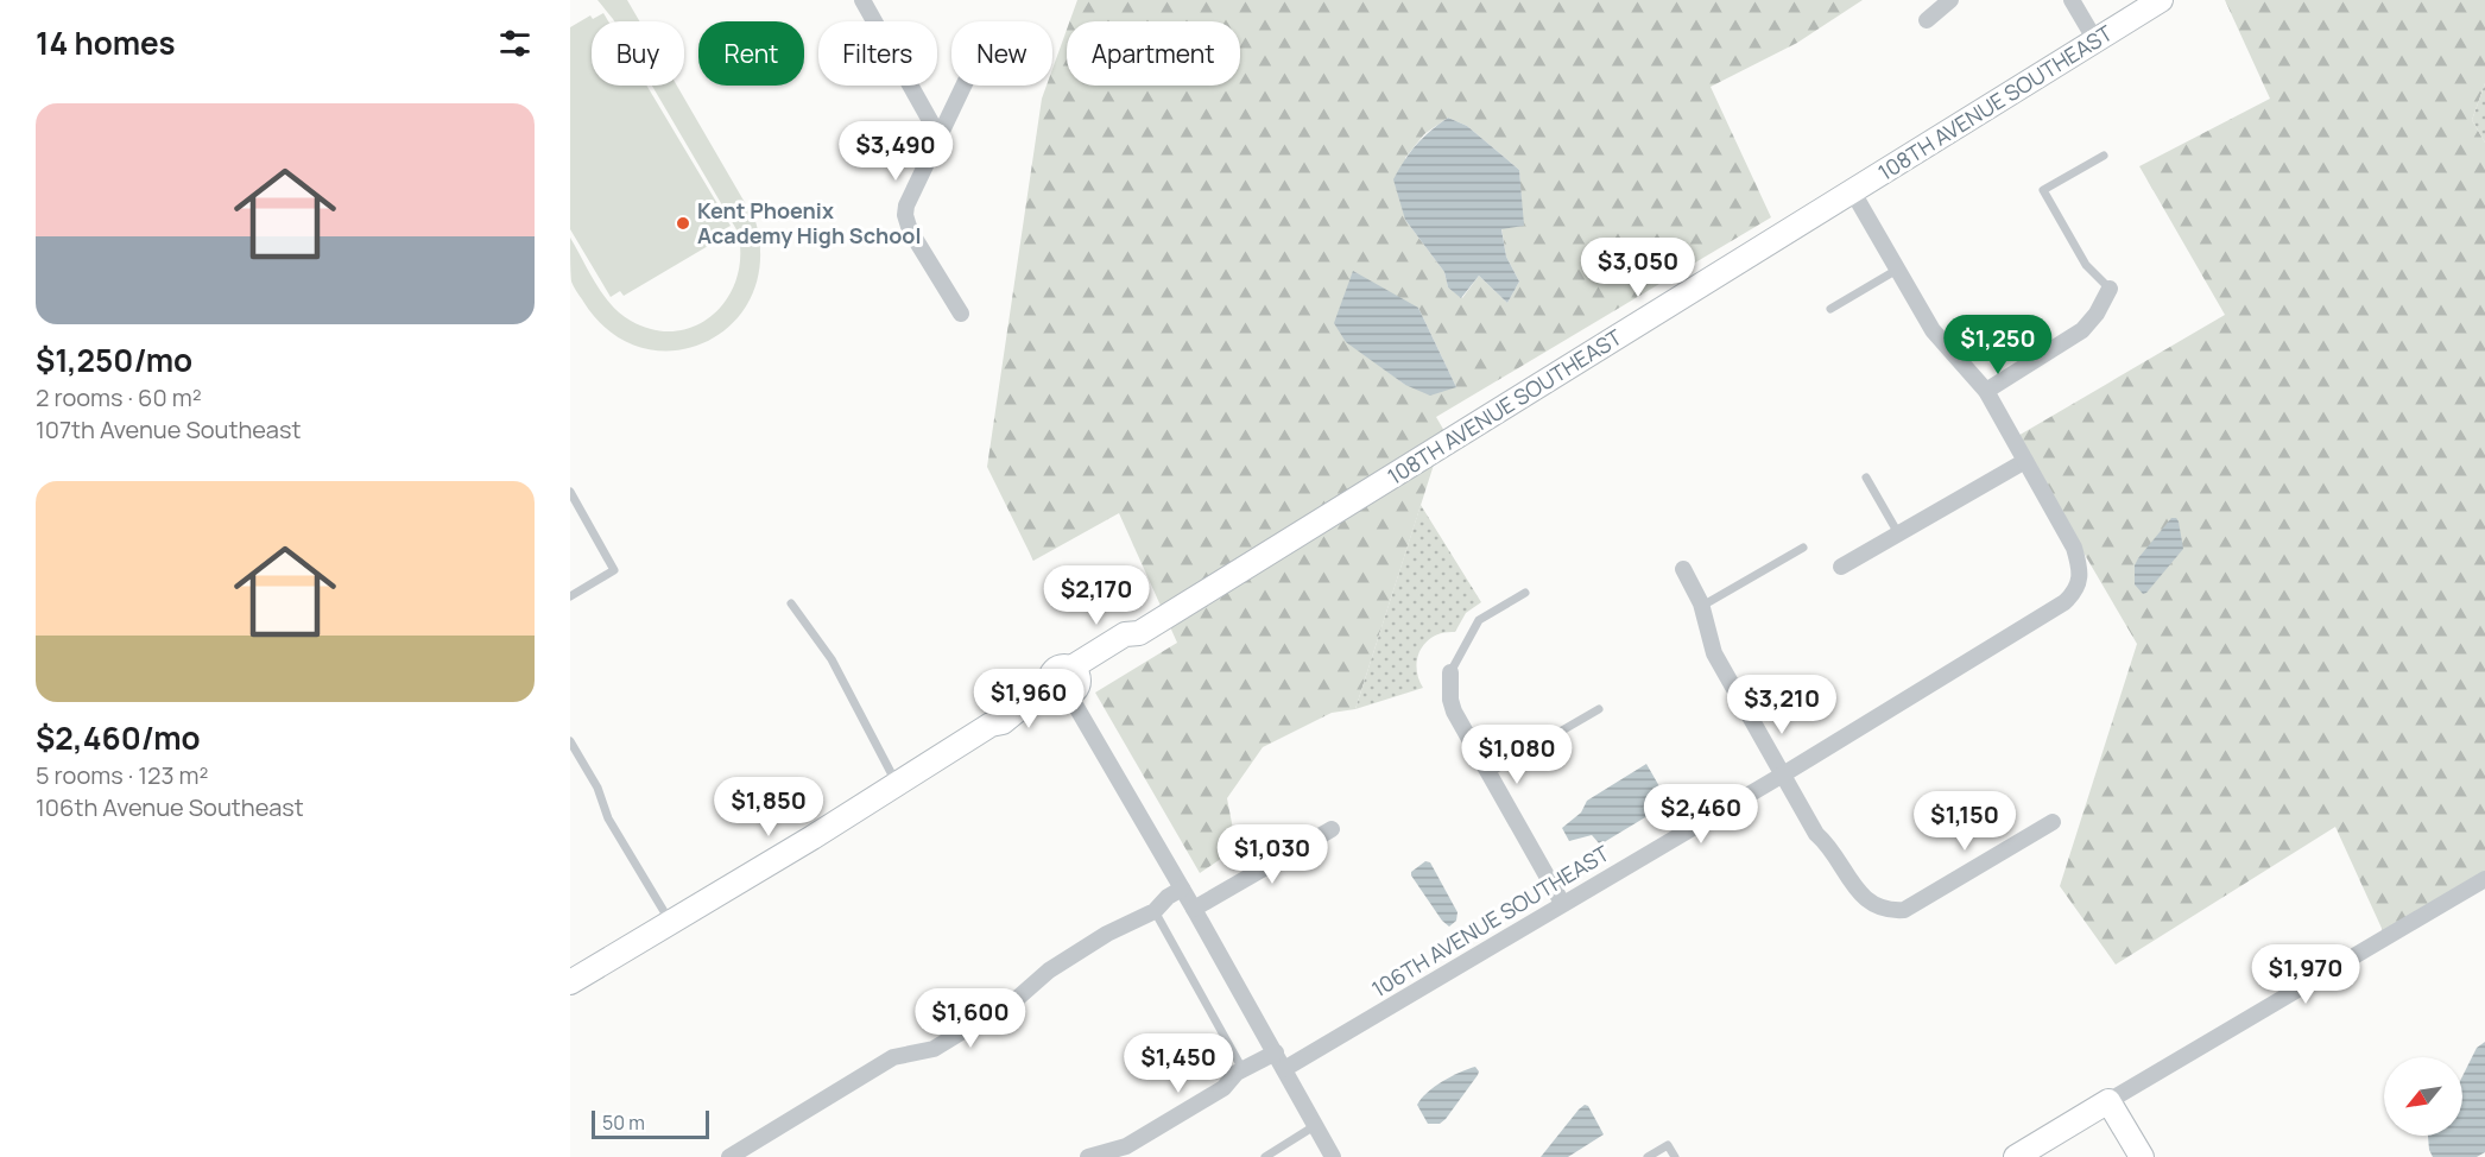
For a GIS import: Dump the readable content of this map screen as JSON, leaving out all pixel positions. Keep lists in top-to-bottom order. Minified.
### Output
{"streets":{"street":["108TH AVENUE SOUTHEAST","106TH AVENUE SOUTHEAST"]},"places":["Kent Phoenix Academy High School"],"scale_bar":"50 m","north":"bottom left","page":{"heading":"14 homes","chip":["Buy","Rent","Filters","New","Apartment"],"list":[{"name":"$1,250/mo","note":"2 rooms · 60 m² · 107th Avenue Southeast"},{"name":"$2,460/mo","note":"5 rooms · 123 m² · 106th Avenue Southeast"}],"price":["$3,490","$3,050","$1,250","$2,170","$1,960","$3,210","$1,080","$1,850","$2,460","$1,150","$1,030","$1,970","$1,600","$1,450"],"scale":"50 m"}}
